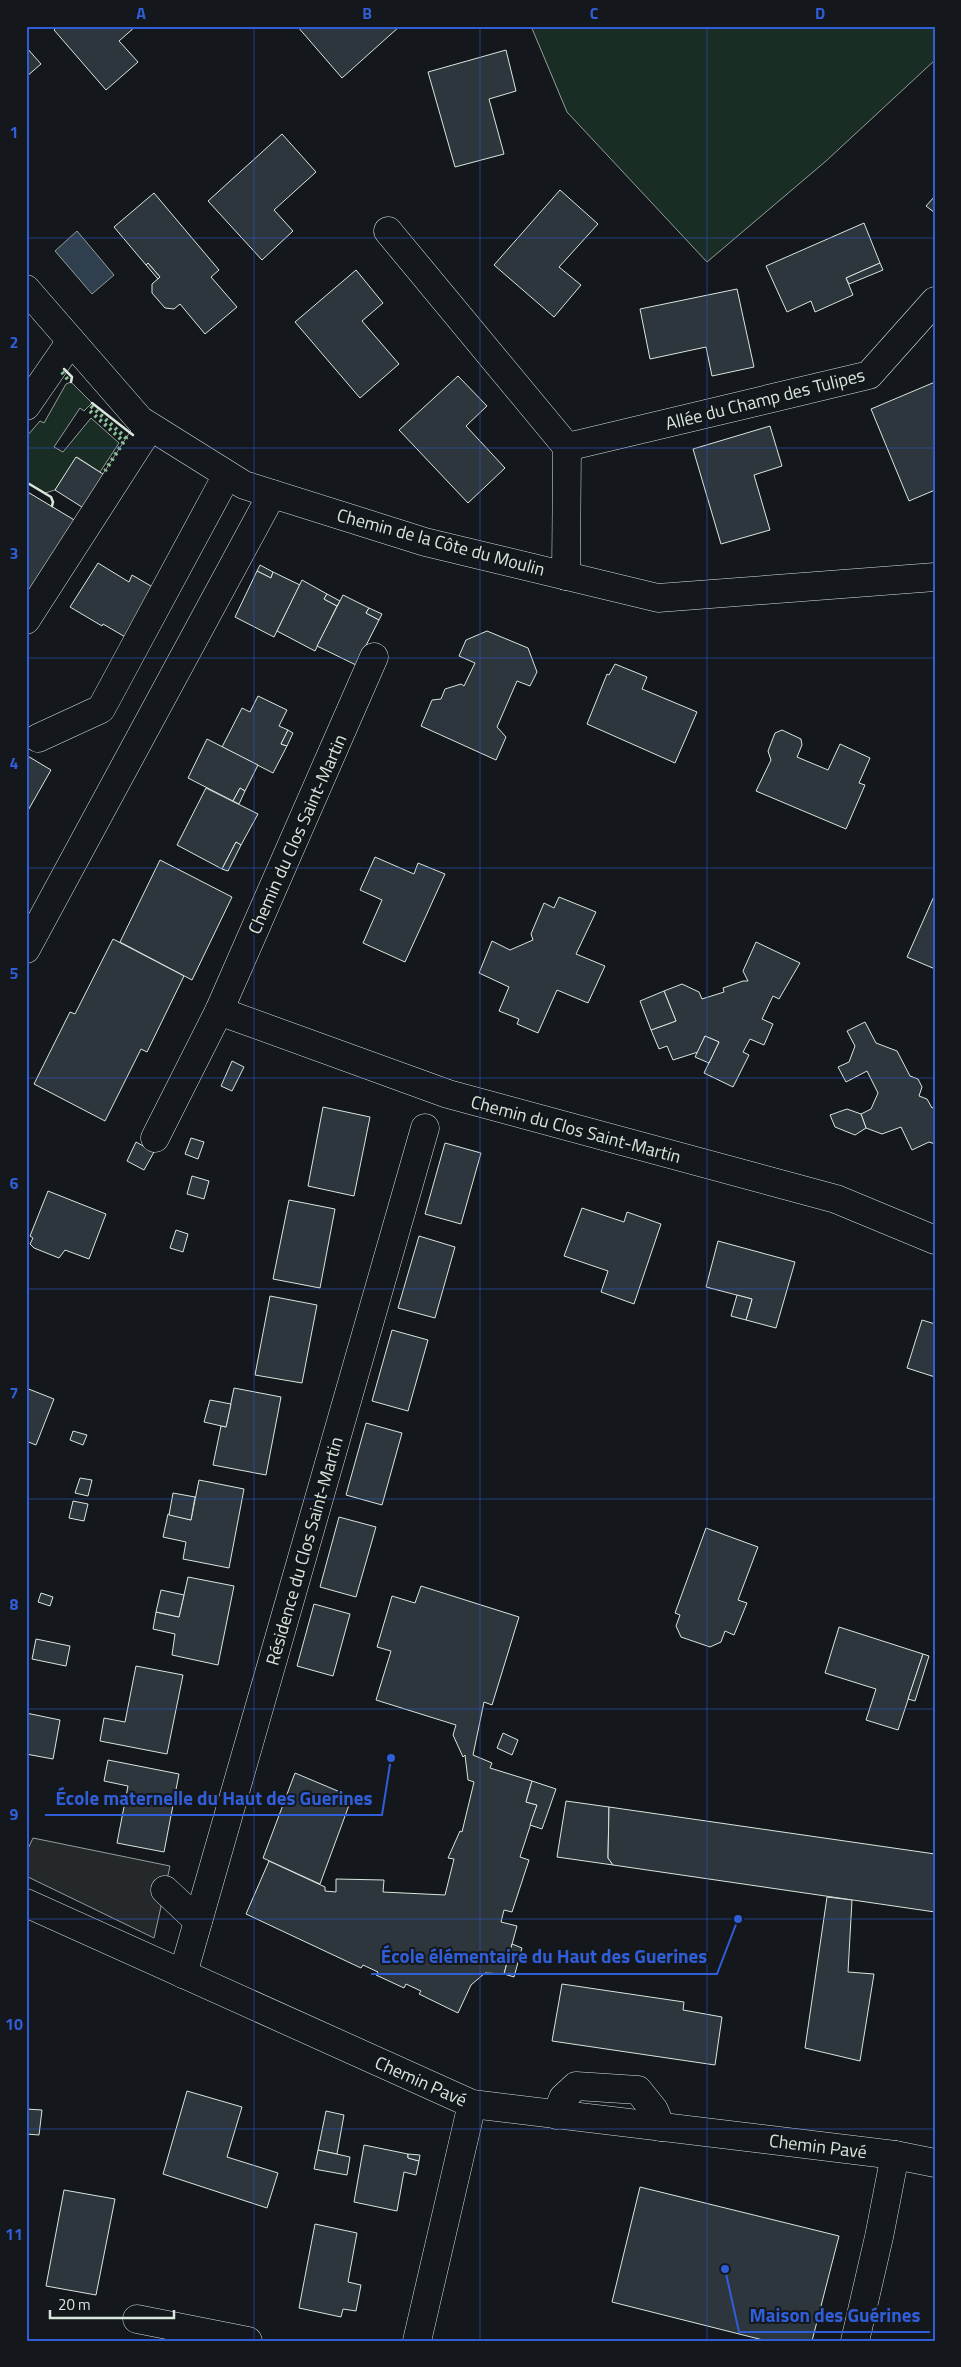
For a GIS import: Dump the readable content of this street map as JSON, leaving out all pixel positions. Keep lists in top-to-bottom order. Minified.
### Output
{"streets":{"street":["Allée du Champ des Tulipes","Chemin de la Côte du Moulin","Chemin du Clos Saint-Martin","Résidence du Clos Saint-Martin","Chemin Pavé"]},"crossings":[["Résidence du Clos Saint-Martin","Chemin Pavé"]],"places":["École maternelle du Haut des Guerines","École élémentaire du Haut des Guerines","Maison des Guérines"],"scale_bar":"20 m","grid":{"columns":["A","B","C","D"],"rows":["1","2","3","4","5","6","7","8","9","10","11"]}}
